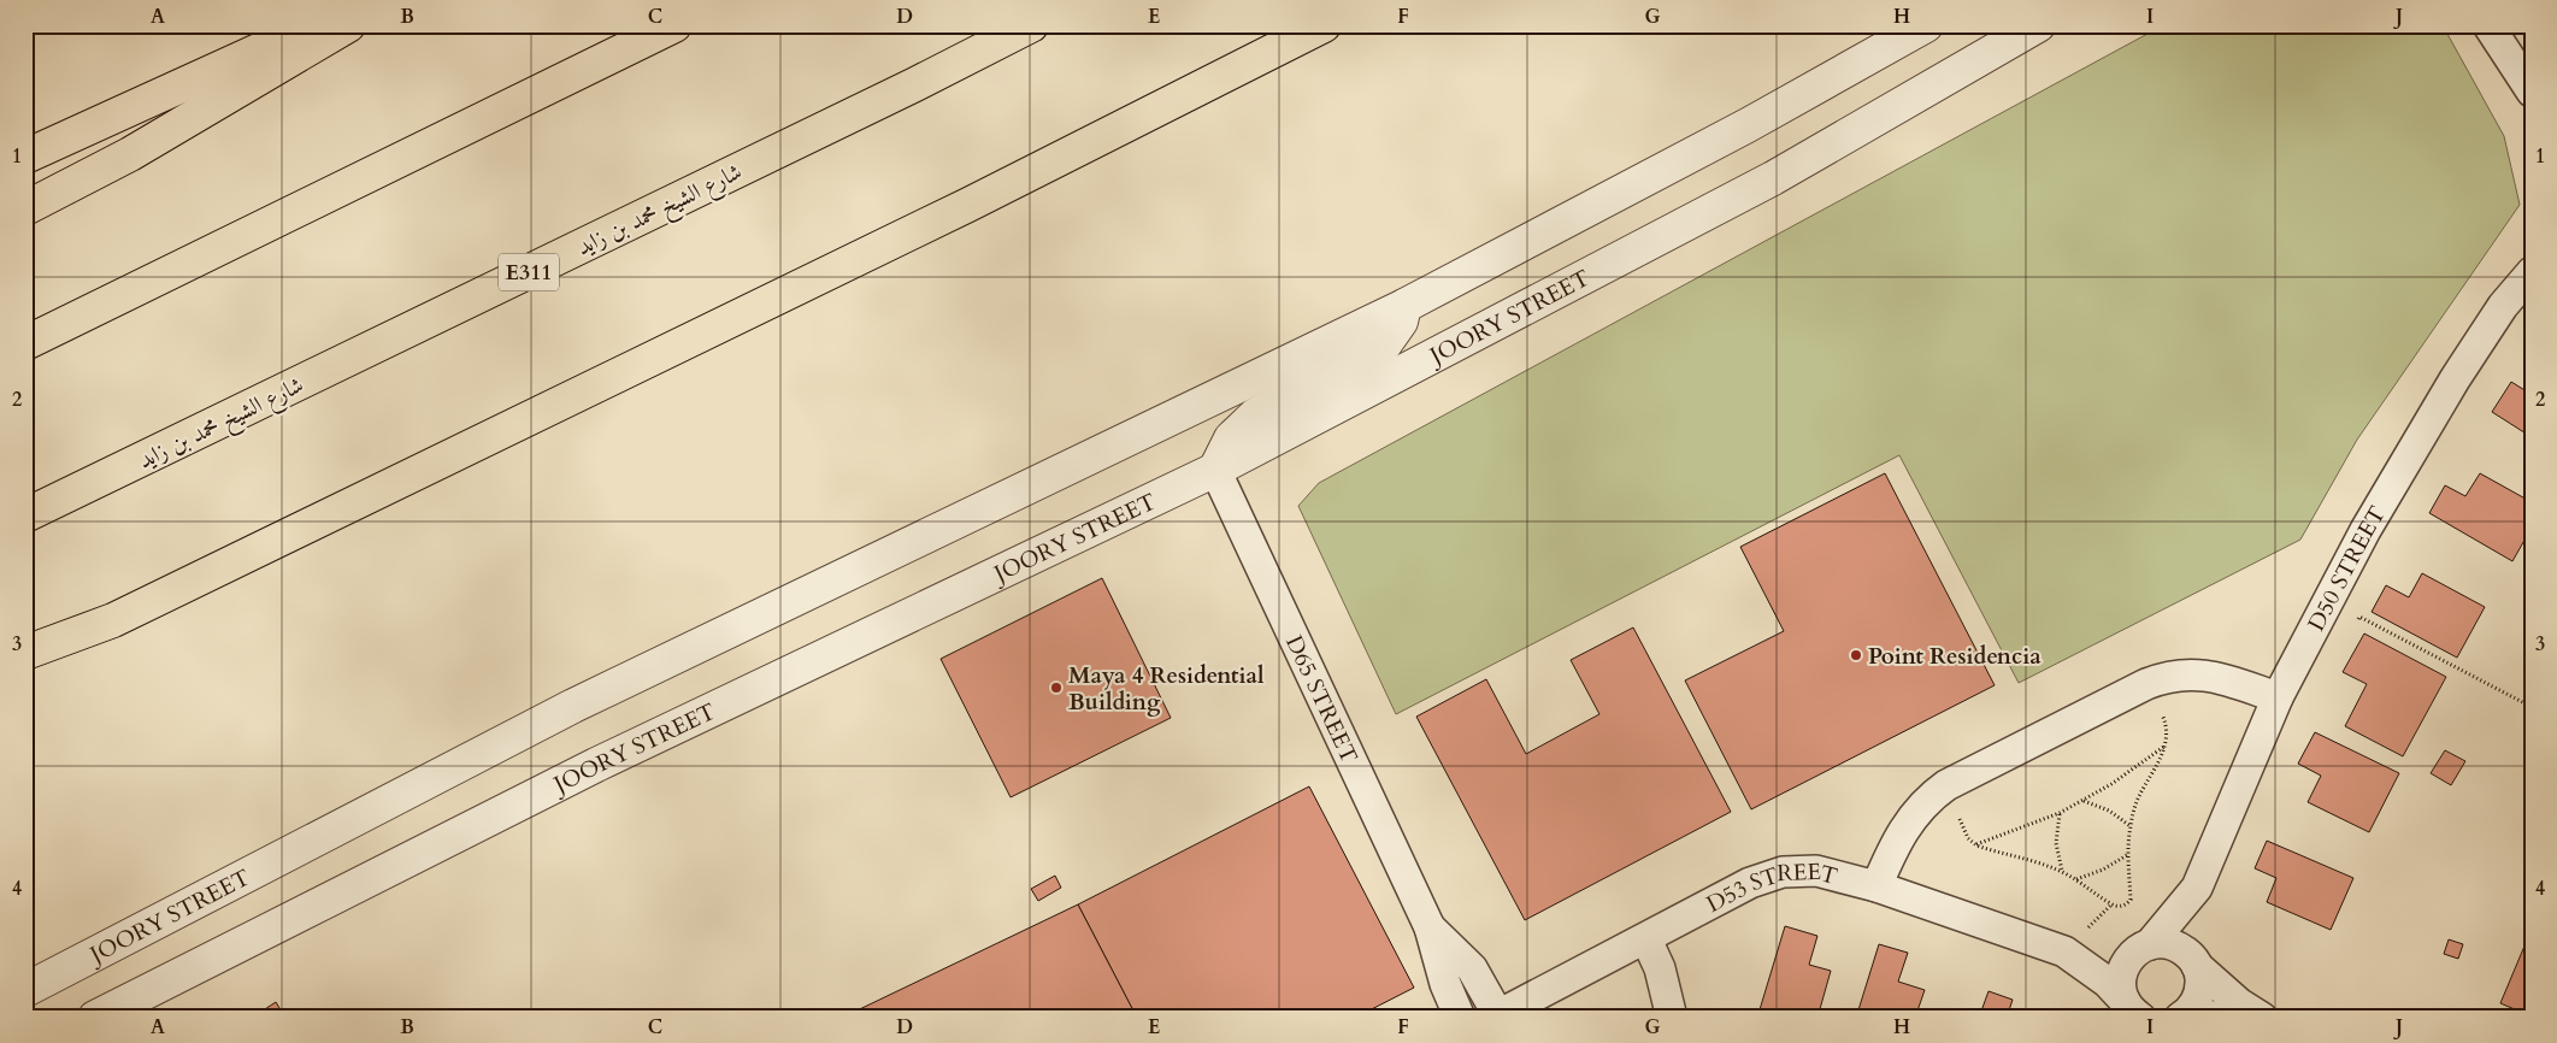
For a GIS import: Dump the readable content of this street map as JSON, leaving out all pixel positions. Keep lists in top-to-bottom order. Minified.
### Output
{"streets":{"highway":["شارع الشيخ محمد بن زايد","E311"],"street":["JOORY STREET","D50 STREET","D65 STREET","D53 STREET"]},"crossings":[["JOORY STREET","D65 STREET"],["D50 STREET","D53 STREET"],["D65 STREET","D53 STREET"]],"places":["Point Residencia","Maya 4 Residential Building"],"grid":{"columns":["A","B","C","D","E","F","G","H","I","J"],"rows":["1","2","3","4"]}}
